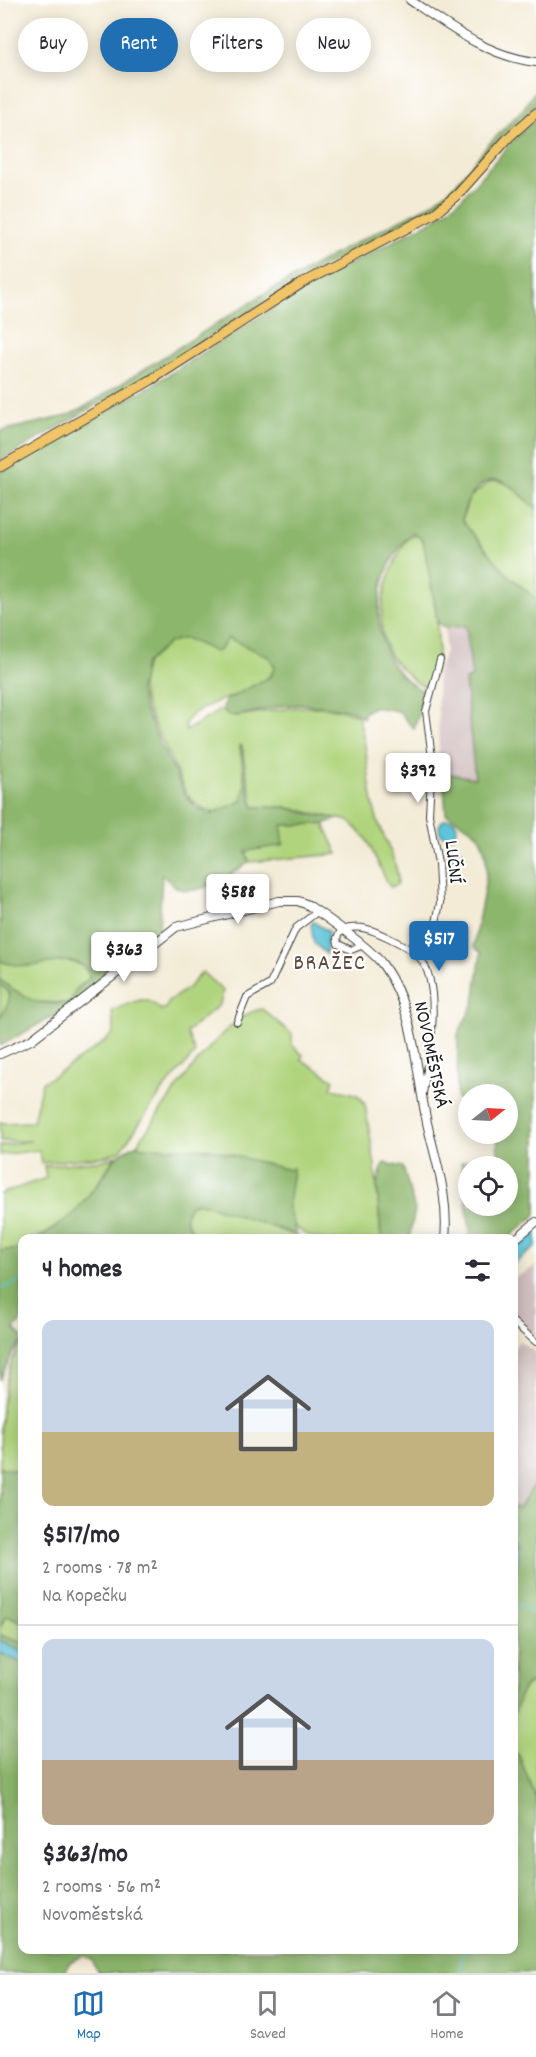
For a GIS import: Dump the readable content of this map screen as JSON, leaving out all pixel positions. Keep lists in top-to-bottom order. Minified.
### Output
{"streets":{"street":["LUČNÍ","NOVOMĚSTSKÁ"]},"districts":["BRAŽEC"],"north":"right","page":{"chip":["Buy","Rent","Filters","New"],"price":["$392","$588","$517","$363"],"heading":"4 homes","list":[{"name":"$517/mo","note":"2 rooms · 78 m² · Na Kopečku"},{"name":"$363/mo","note":"2 rooms · 56 m² · Novoměstská"}],"tabs":["Map","Saved","Home"]}}
